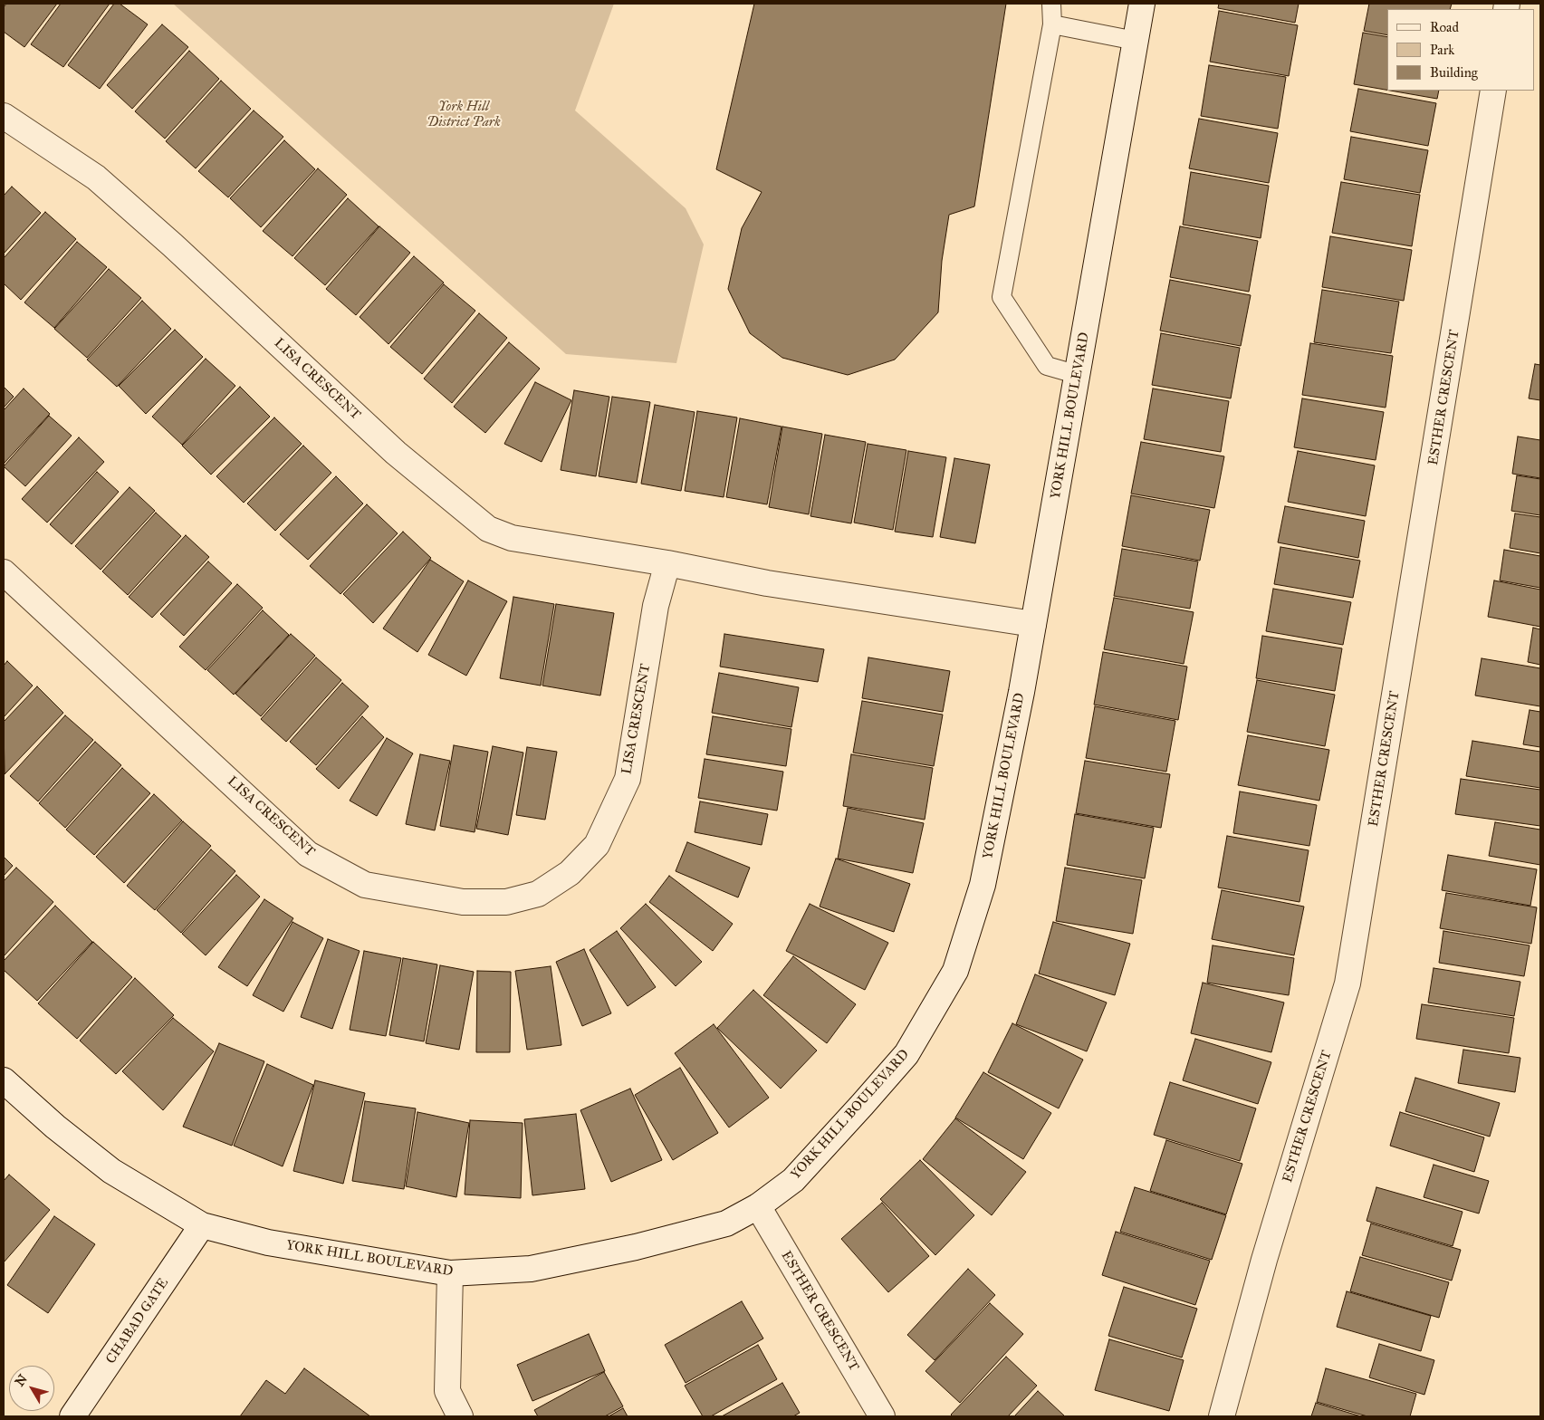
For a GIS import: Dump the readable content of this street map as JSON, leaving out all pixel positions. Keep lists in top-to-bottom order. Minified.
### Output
{"streets":{"street":["LISA CRESCENT","ESTHER CRESCENT","YORK HILL BOULEVARD","CHABAD GATE"]},"crossings":[["LISA CRESCENT","YORK HILL BOULEVARD"],["ESTHER CRESCENT","YORK HILL BOULEVARD"],["YORK HILL BOULEVARD","CHABAD GATE"]],"parks":["York Hill District Park"],"legend":["Road","Park","Building"],"north":"top left"}
